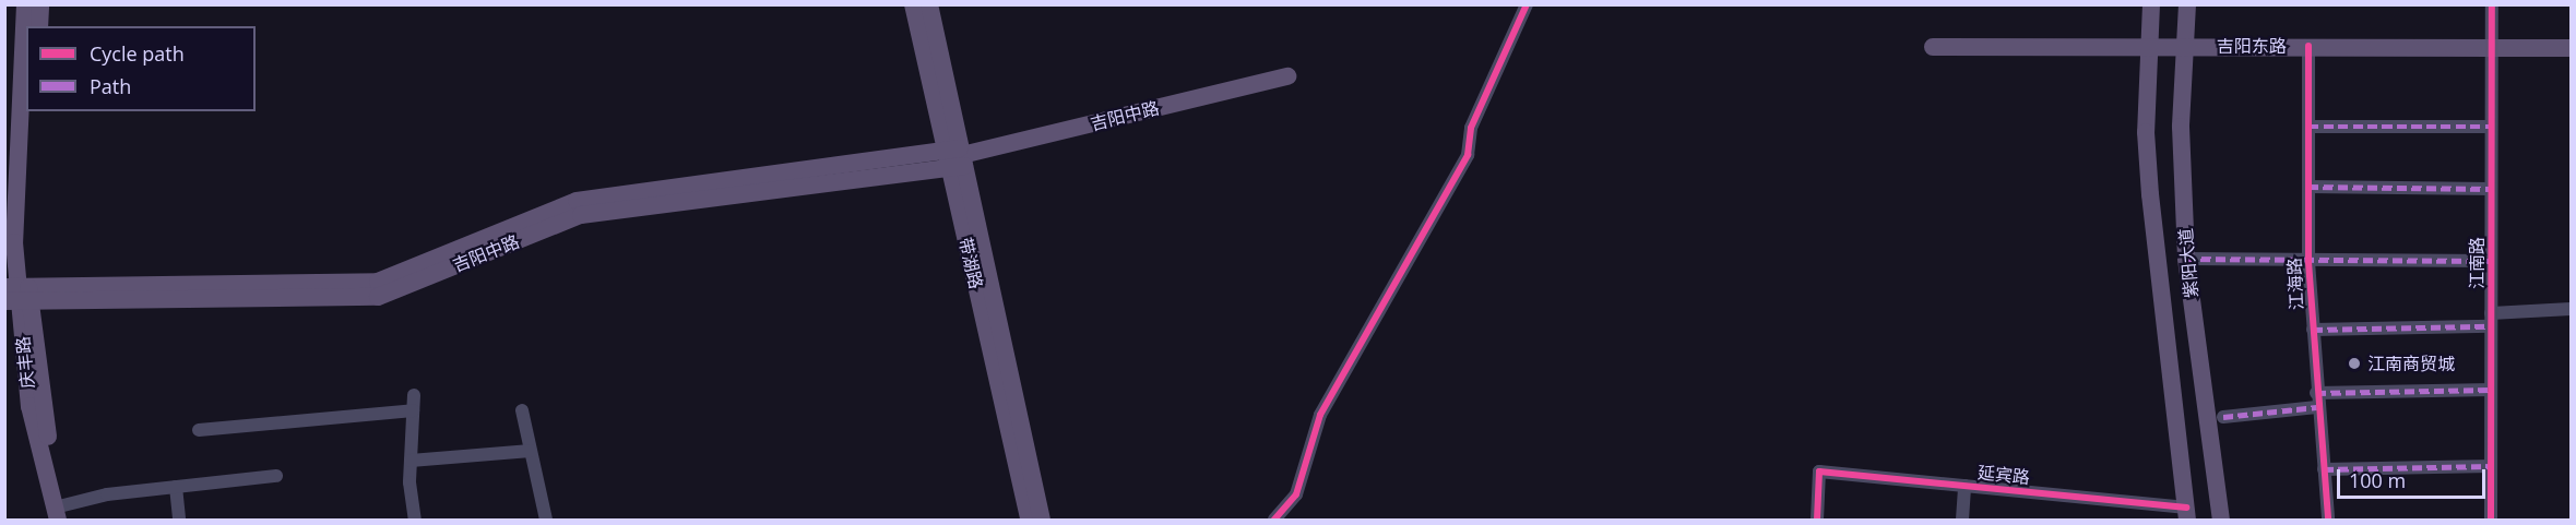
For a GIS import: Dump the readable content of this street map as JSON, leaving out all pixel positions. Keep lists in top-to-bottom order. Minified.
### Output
{"streets":{"main road":["吉阳东路","吉阳中路","带湖路","紫阳大道","庆丰路"],"street":["江南路","江海路","延宾路"]},"crossings":[["吉阳东路","紫阳大道"],["吉阳东路","江南路"],["吉阳东路","江海路"],["吉阳中路","带湖路"],["吉阳中路","庆丰路"],["紫阳大道","延宾路"]],"places":["江南商贸城"],"legend":["Cycle path","Path"],"scale_bar":"100 m"}
